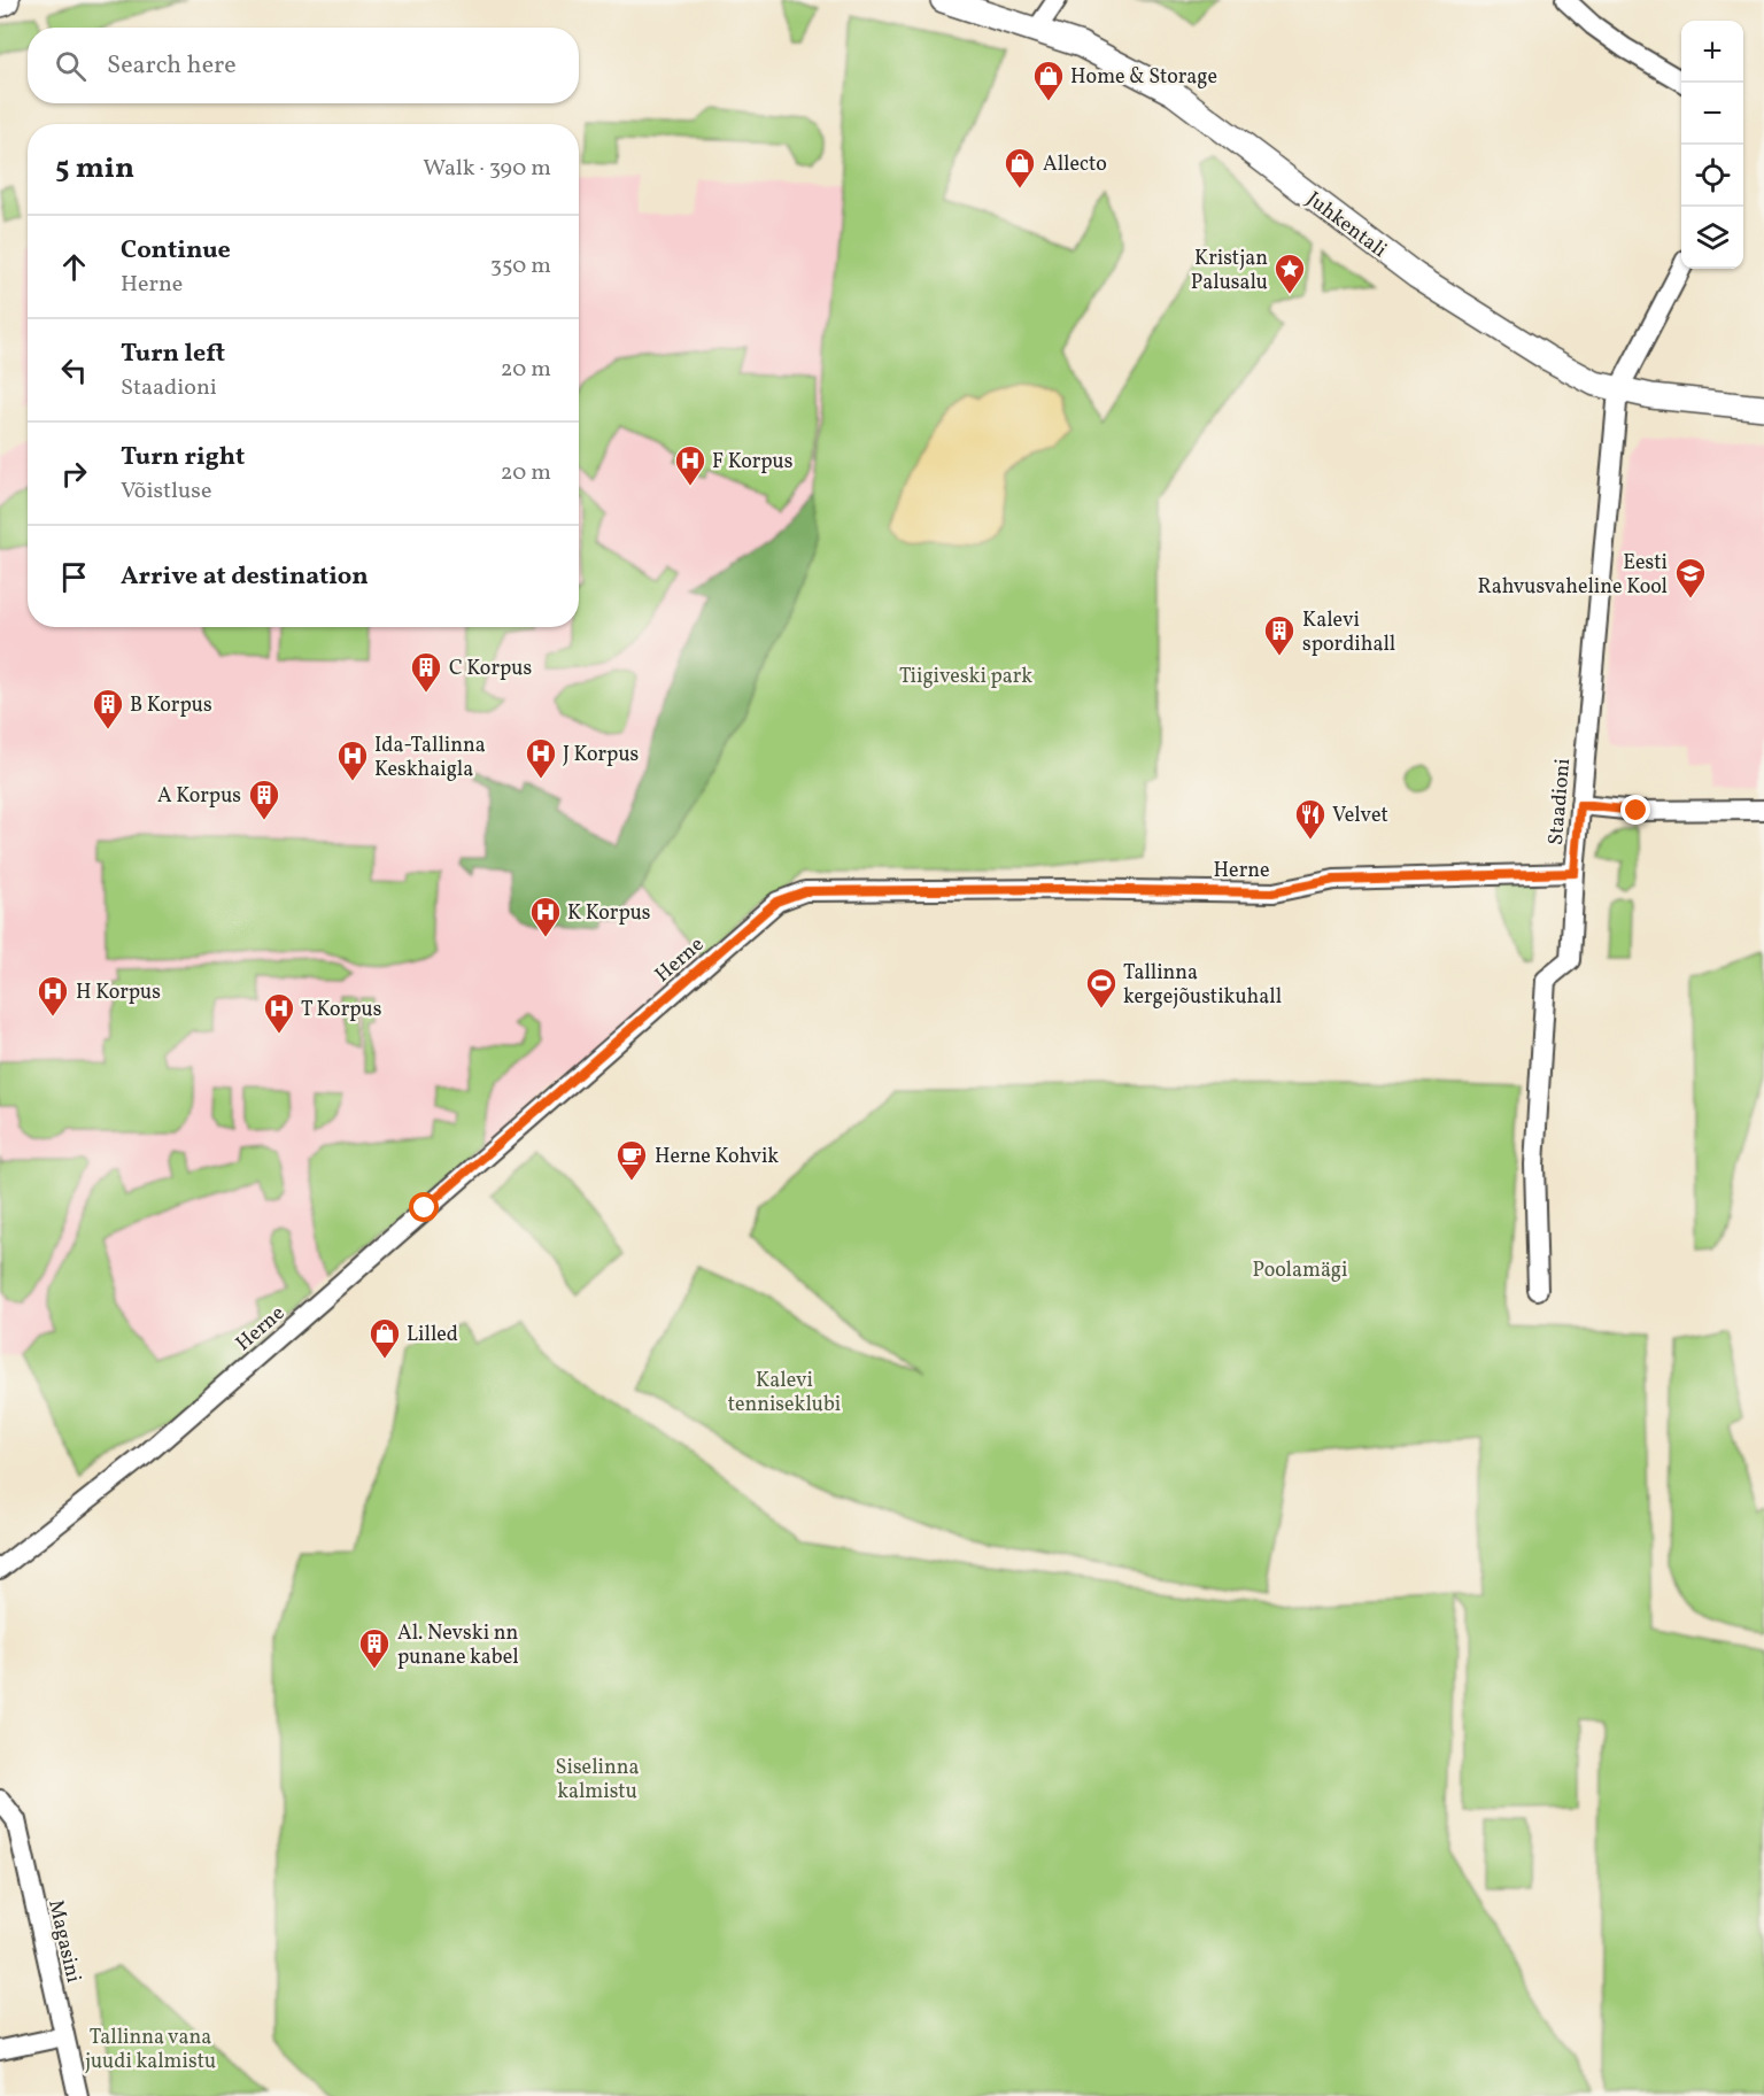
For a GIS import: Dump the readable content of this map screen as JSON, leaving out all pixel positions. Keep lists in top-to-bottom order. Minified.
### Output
{"streets":{"street":["Juhkentali","Staadioni","Herne","Magasini"]},"crossings":[["Juhkentali","Staadioni"],["Staadioni","Herne"]],"parks":["Tiigiveski park","Poolamägi","Kalevi tenniseklubi","Siselinna kalmistu","Tallinna vana juudi kalmistu"],"places":{"shop":["Home & Storage","Allecto","Lilled"],"place":["Kristjan Palusalu"],"hospital":["F Korpus","J Korpus","Ida-Tallinna Keskhaigla","K Korpus","H Korpus","T Korpus"],"school or university":["Eesti Rahvusvaheline Kool"],"building":["Kalevi spordihall","C Korpus","B Korpus","A Korpus","Al. Nevski nn punane kabel"],"restaurant":["Velvet"],"sports":["Tallinna kergejõustikuhall"],"cafe":["Herne Kohvik"]},"page":{"map_buttons":["+","−"],"search":"Search here","heading":["5 min","Walk · 390 m"],"list":[["Continue","Herne","350 m"],["Turn left","Staadioni","20 m"],["Turn right","Võistluse","20 m"],"Arrive at destination"]}}
